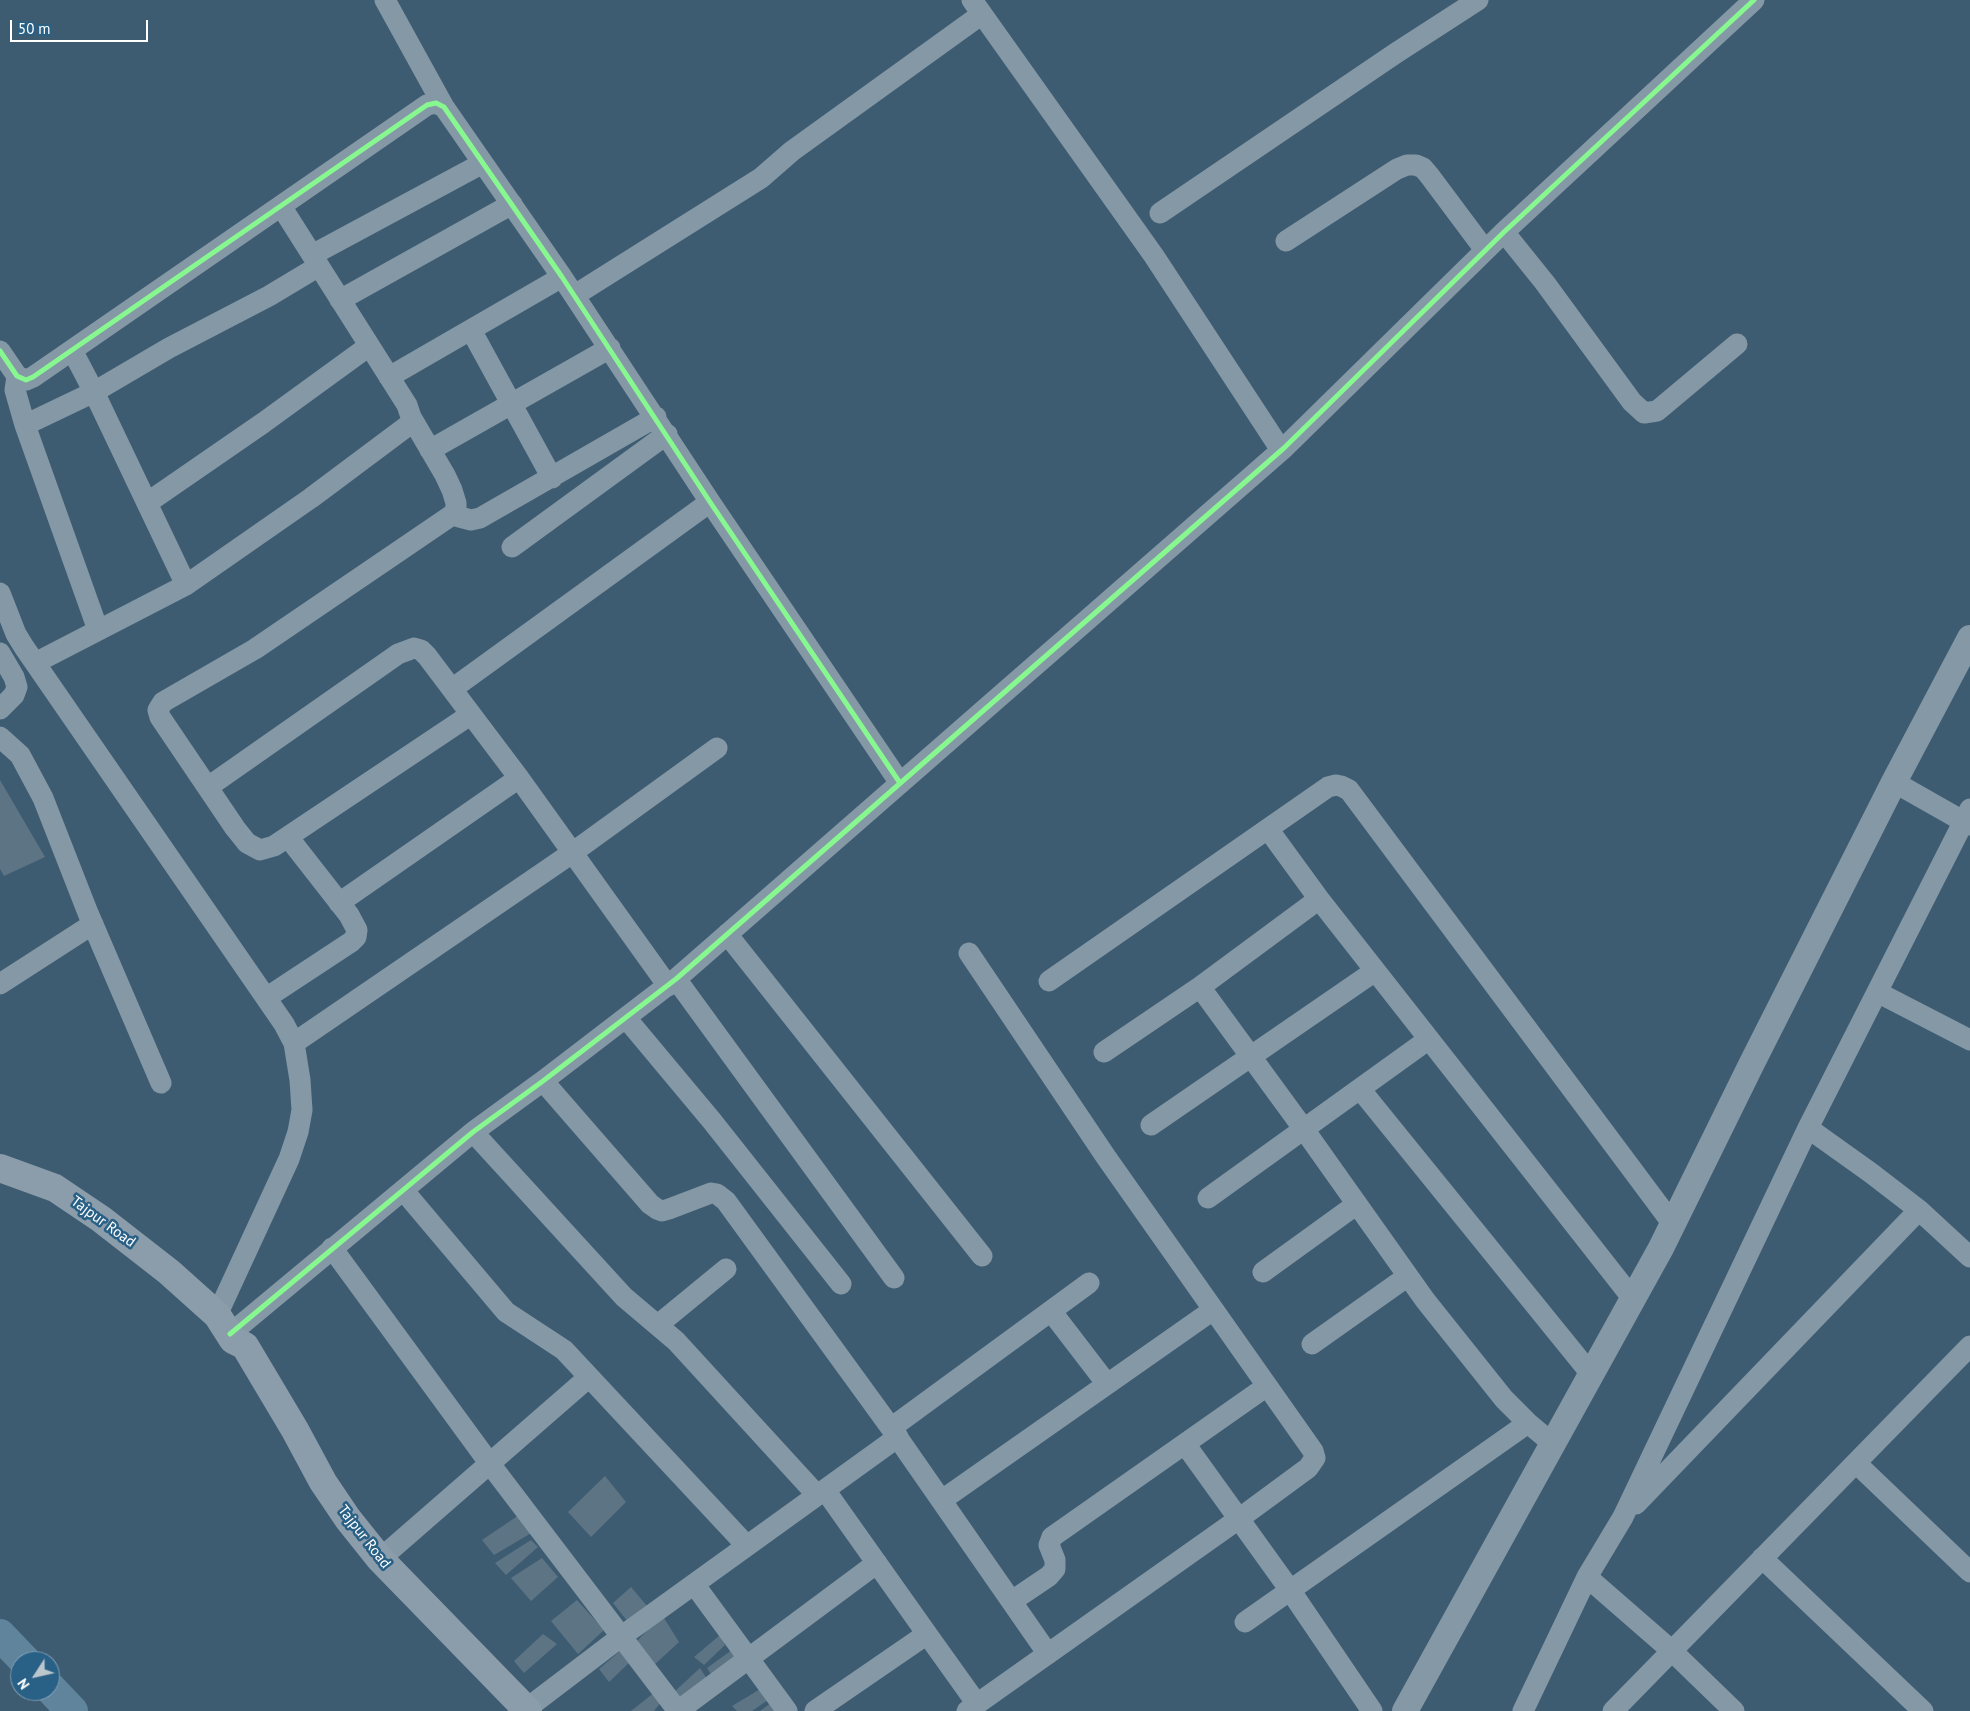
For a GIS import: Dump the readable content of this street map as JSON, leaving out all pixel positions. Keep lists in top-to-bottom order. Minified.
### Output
{"streets":{"main road":["Tajpur Road"]},"scale_bar":"50 m","north":"bottom left"}
